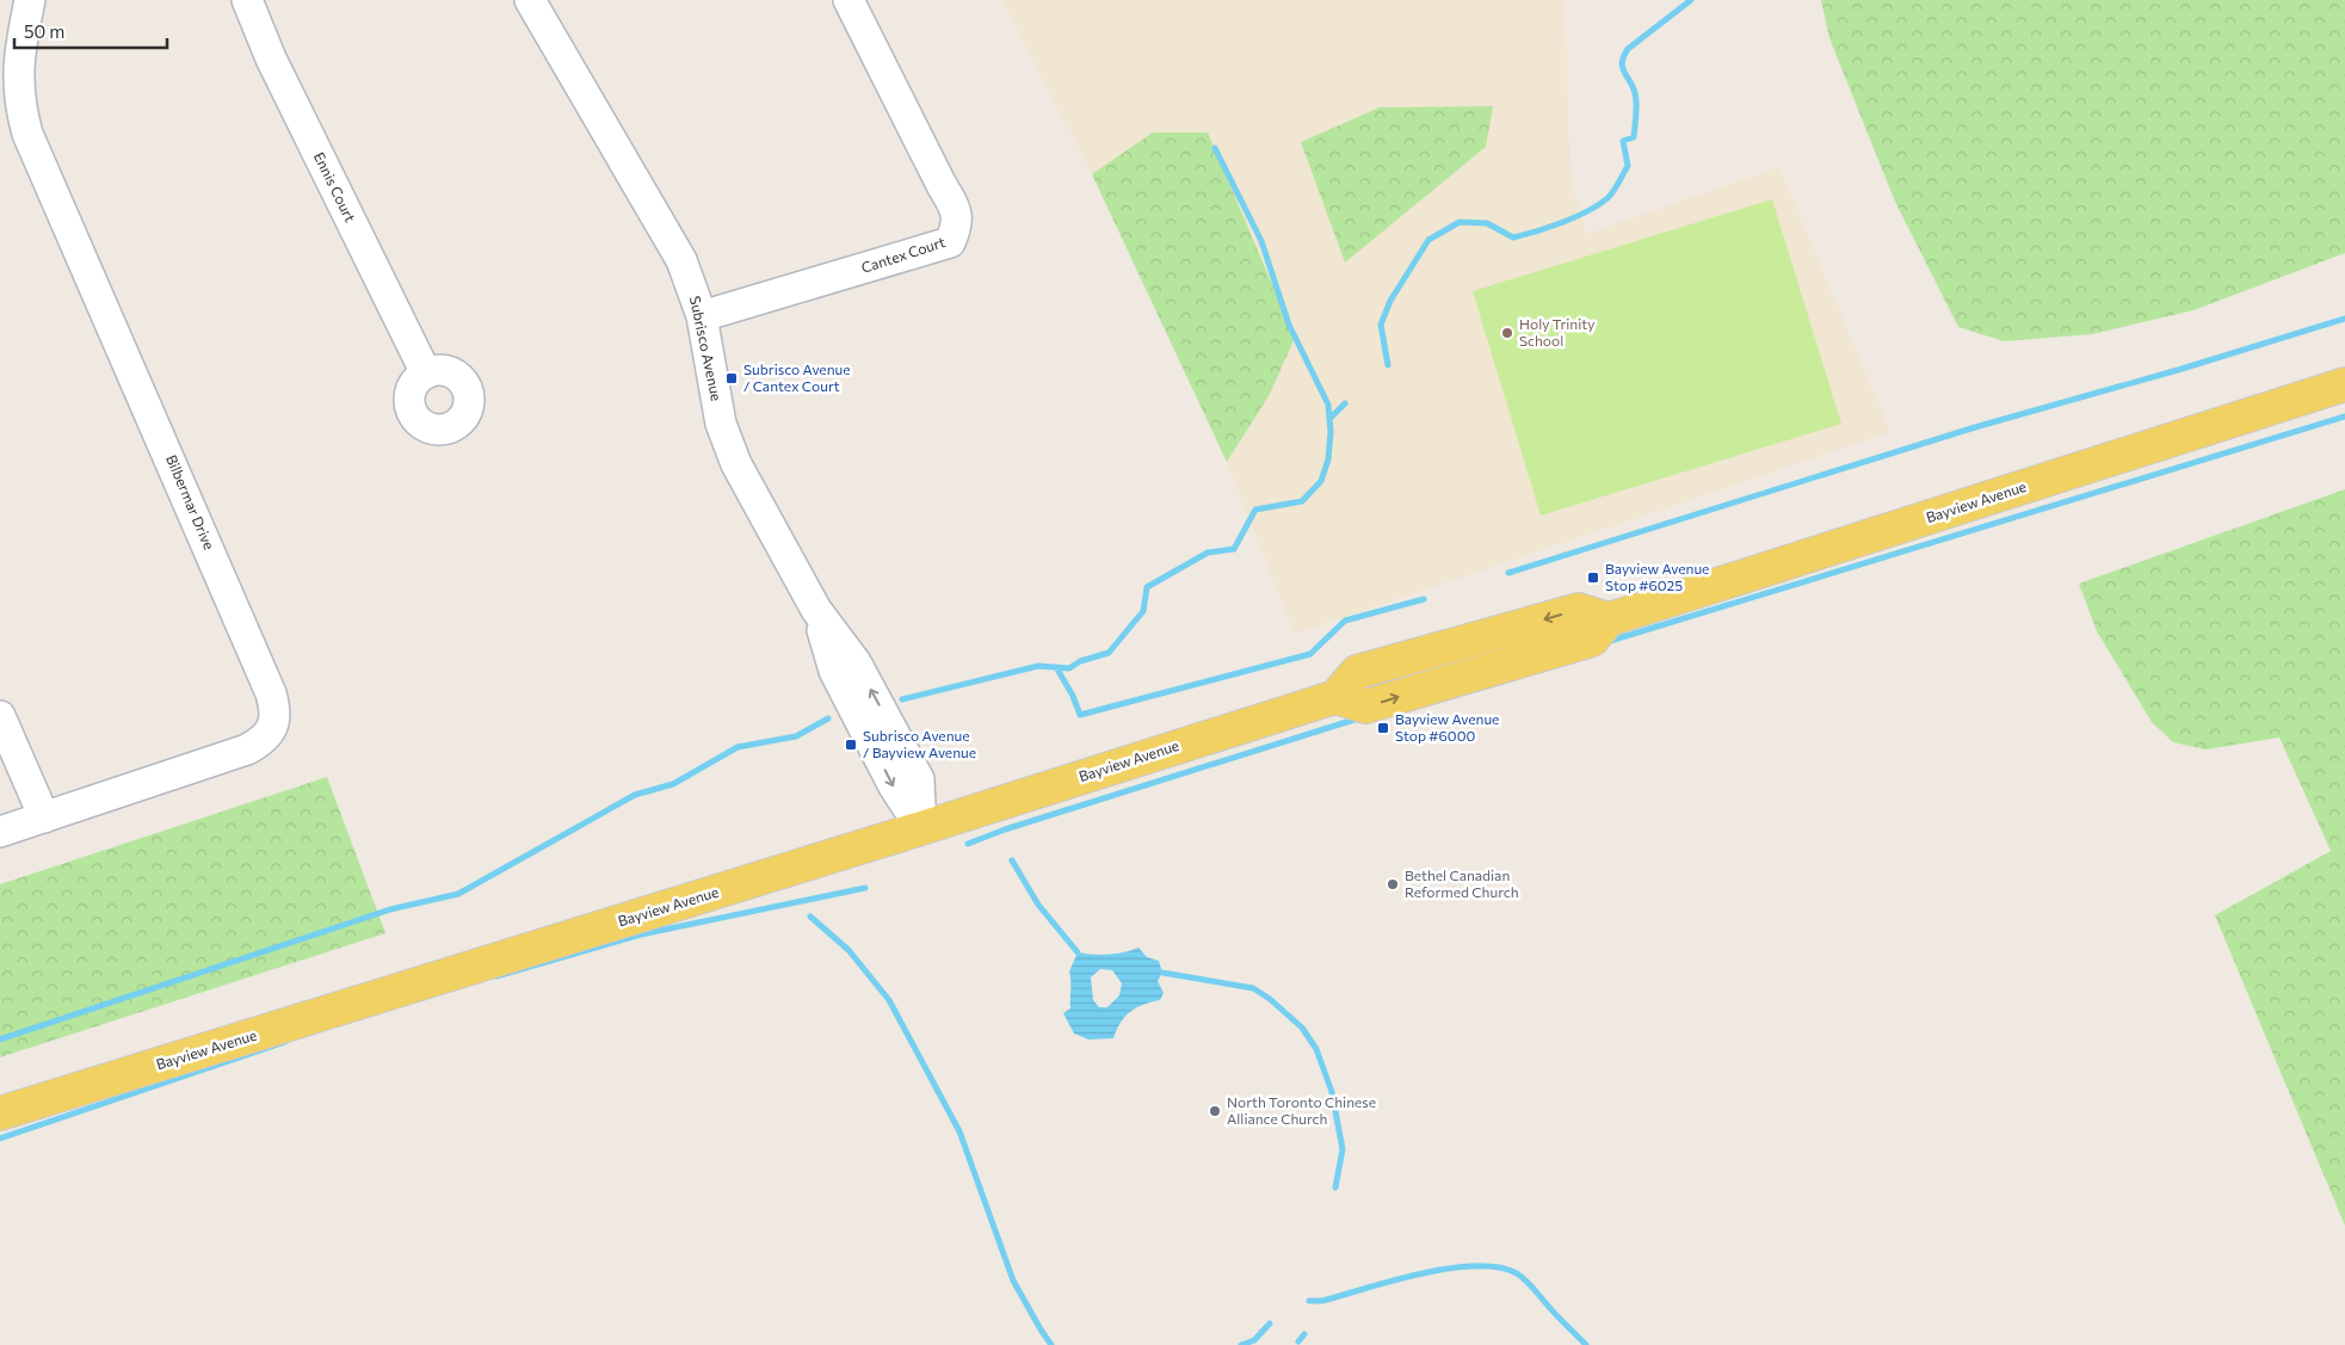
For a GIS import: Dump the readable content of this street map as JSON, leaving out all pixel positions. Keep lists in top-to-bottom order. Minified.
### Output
{"streets":{"main road":["Bayview Avenue"],"street":["Ennis Court","Cantex Court","Subrisco Avenue","Bilbermar Drive"]},"crossings":[["Cantex Court","Subrisco Avenue"],["Subrisco Avenue","Bayview Avenue"]],"places":{"other":["Holy Trinity School","Bethel Canadian Reformed Church","North Toronto Chinese Alliance Church"],"transit":["Subrisco Avenue / Cantex Court","Bayview Avenue Stop #6025","Bayview Avenue Stop #6000","Subrisco Avenue / Bayview Avenue"]},"scale_bar":"50 m"}
